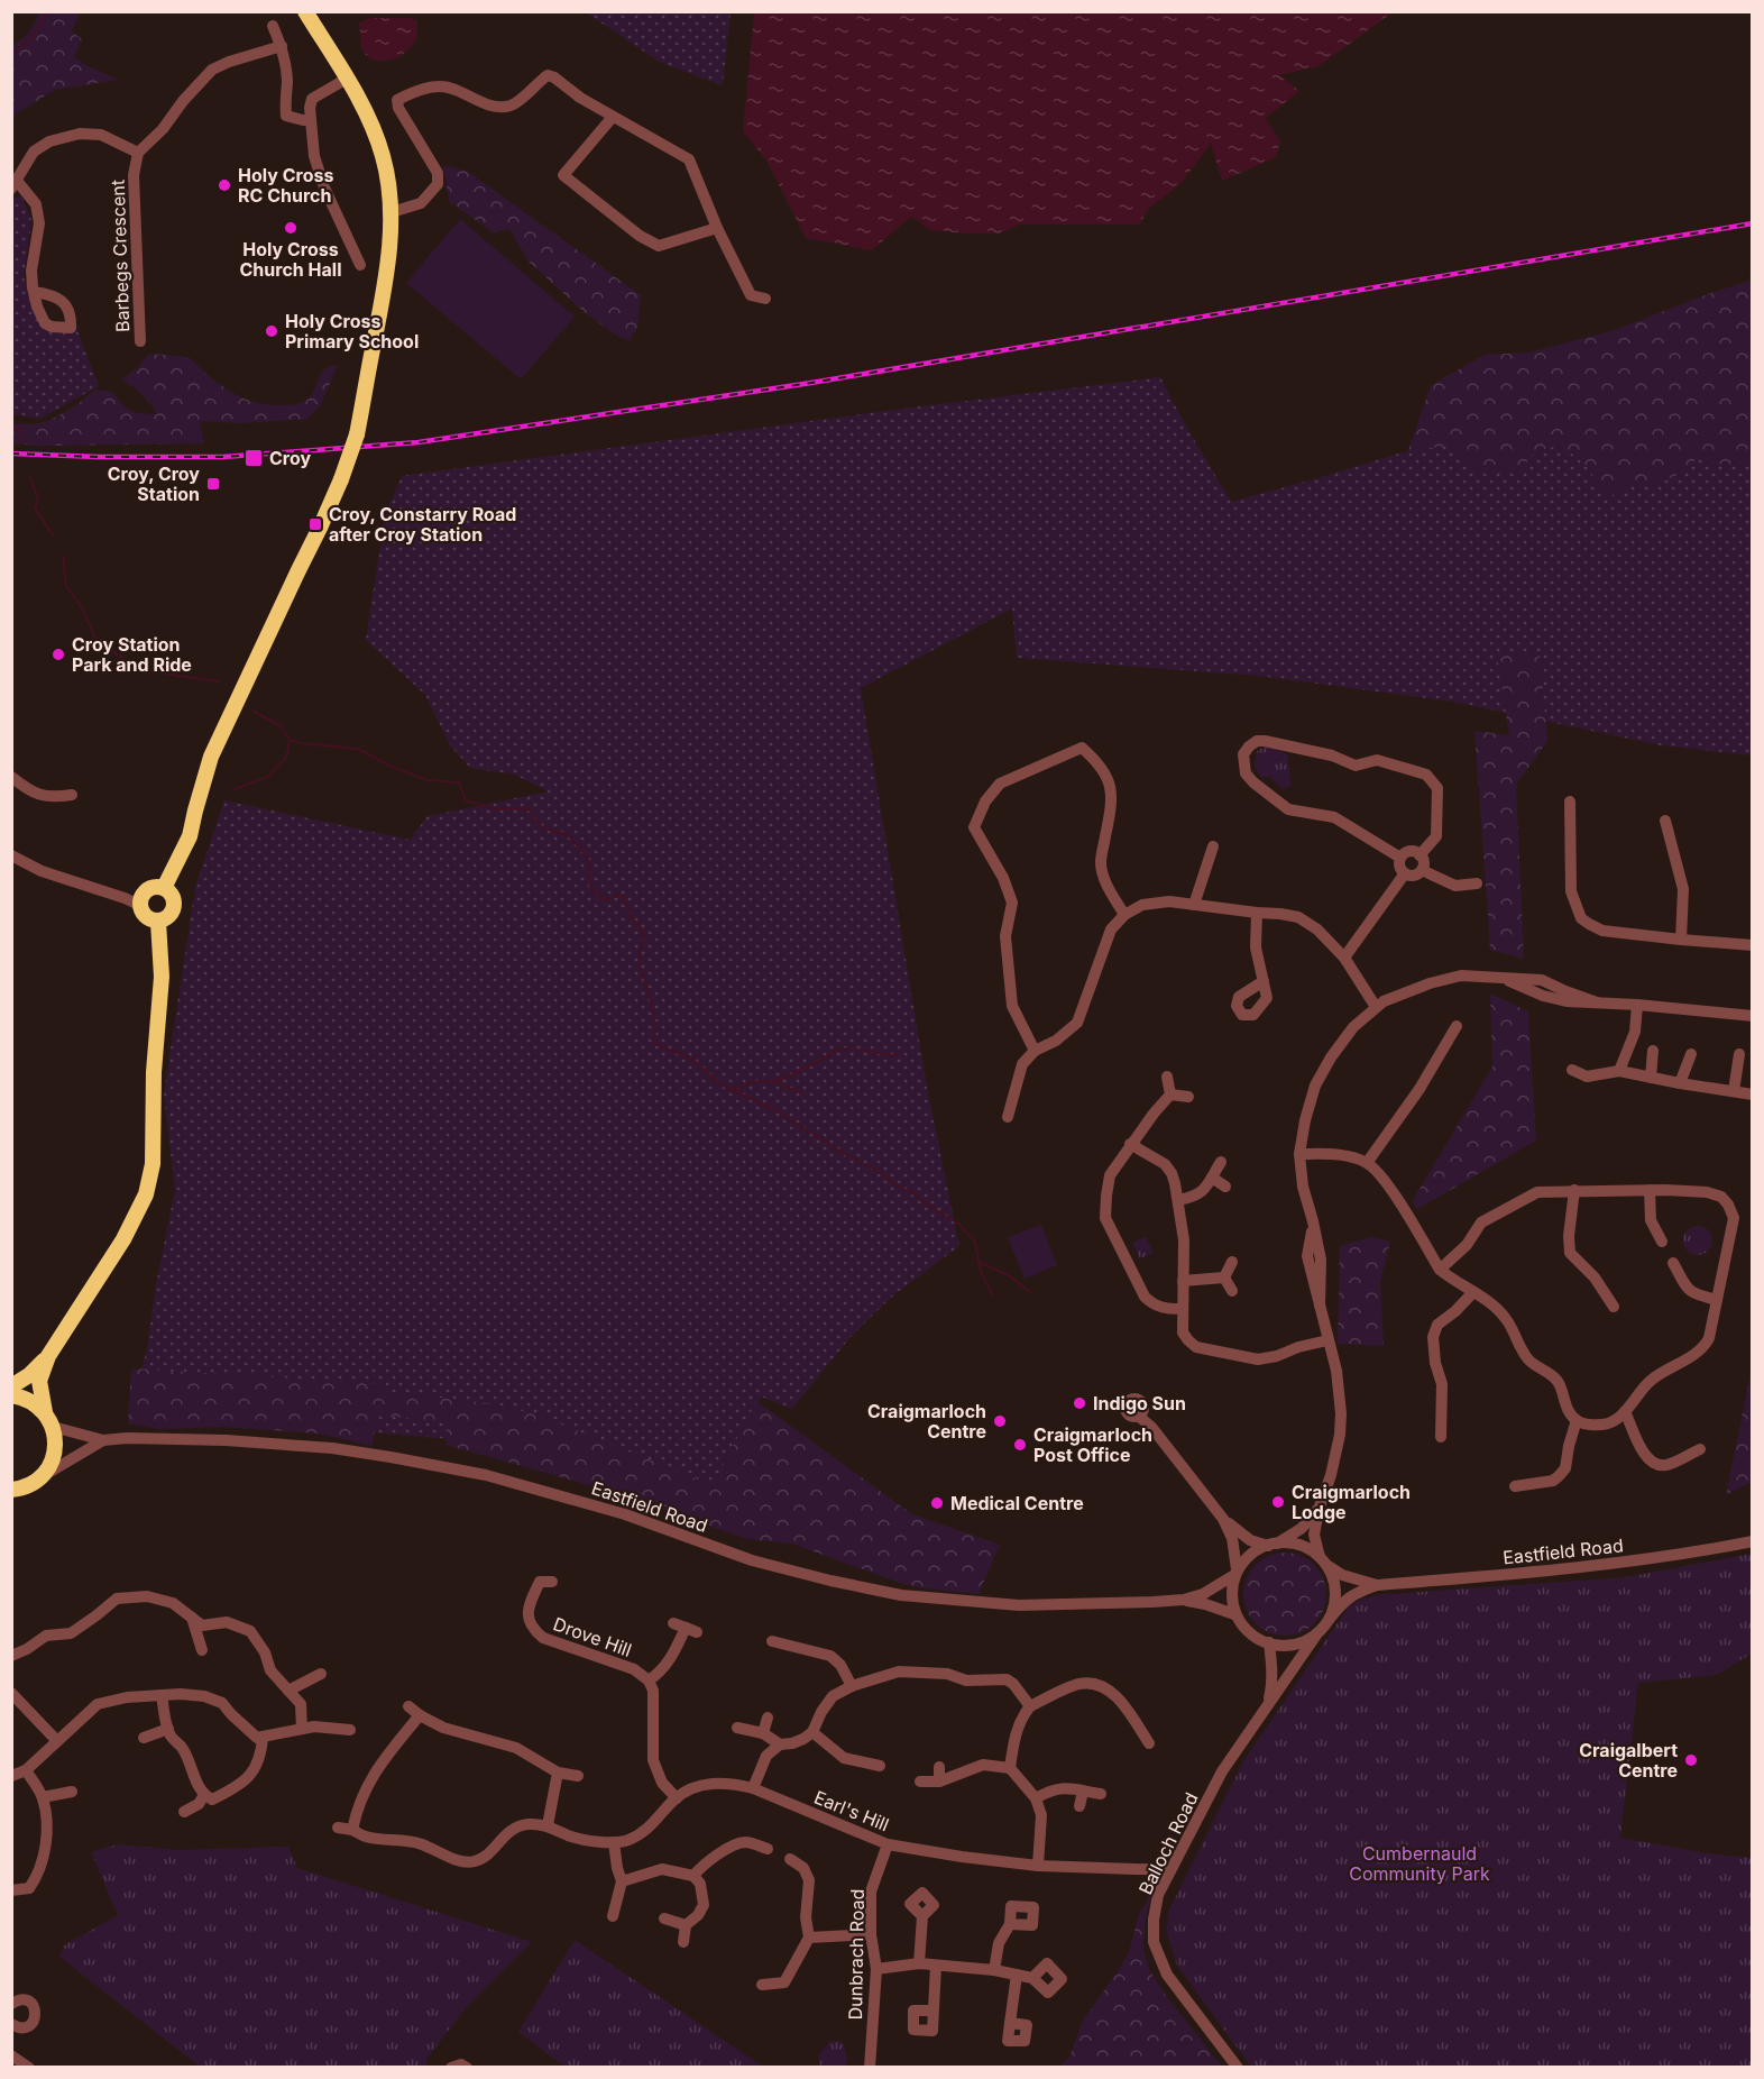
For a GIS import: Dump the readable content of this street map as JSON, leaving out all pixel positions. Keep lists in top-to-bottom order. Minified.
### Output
{"streets":{"street":["Barbegs Crescent","Eastfield Road","Drove Hill","Earl's Hill","Balloch Road","Dunbrach Road"]},"crossings":[["Eastfield Road","Balloch Road"],["Earl's Hill","Balloch Road"],["Earl's Hill","Dunbrach Road"]],"parks":["Cumbernauld Community Park"],"places":{"other":["Holy Cross RC Church","Holy Cross Church Hall","Holy Cross Primary School","Croy Station Park and Ride","Indigo Sun","Craigmarloch Centre","Craigmarloch Post Office","Craigmarloch Lodge","Medical Centre","Craigalbert Centre"],"transit":["Croy","Croy, Croy Station","Croy, Constarry Road after Croy Station"]}}
